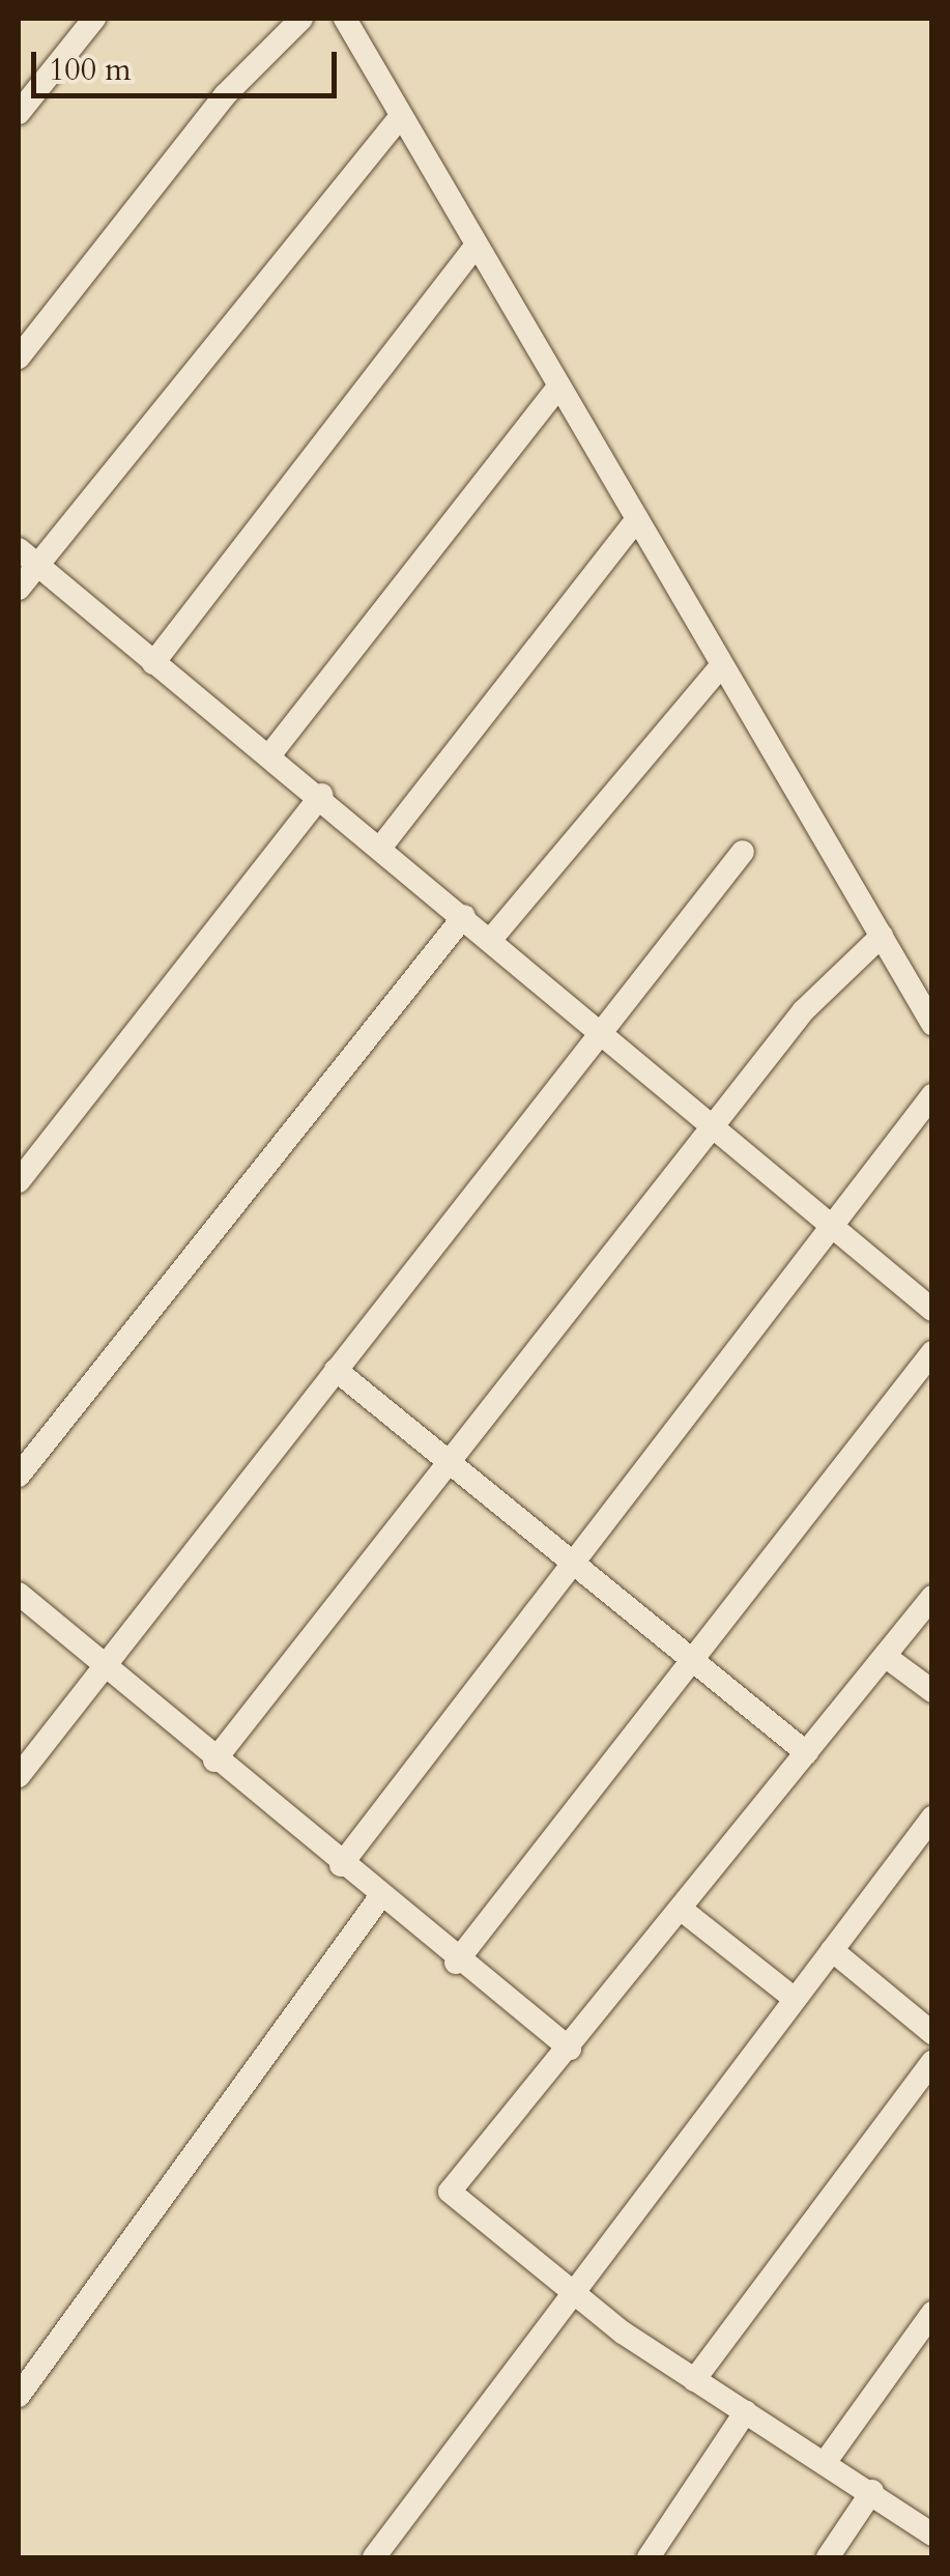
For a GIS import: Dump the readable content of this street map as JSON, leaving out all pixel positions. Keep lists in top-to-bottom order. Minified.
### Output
{"scale_bar":"100 m"}
